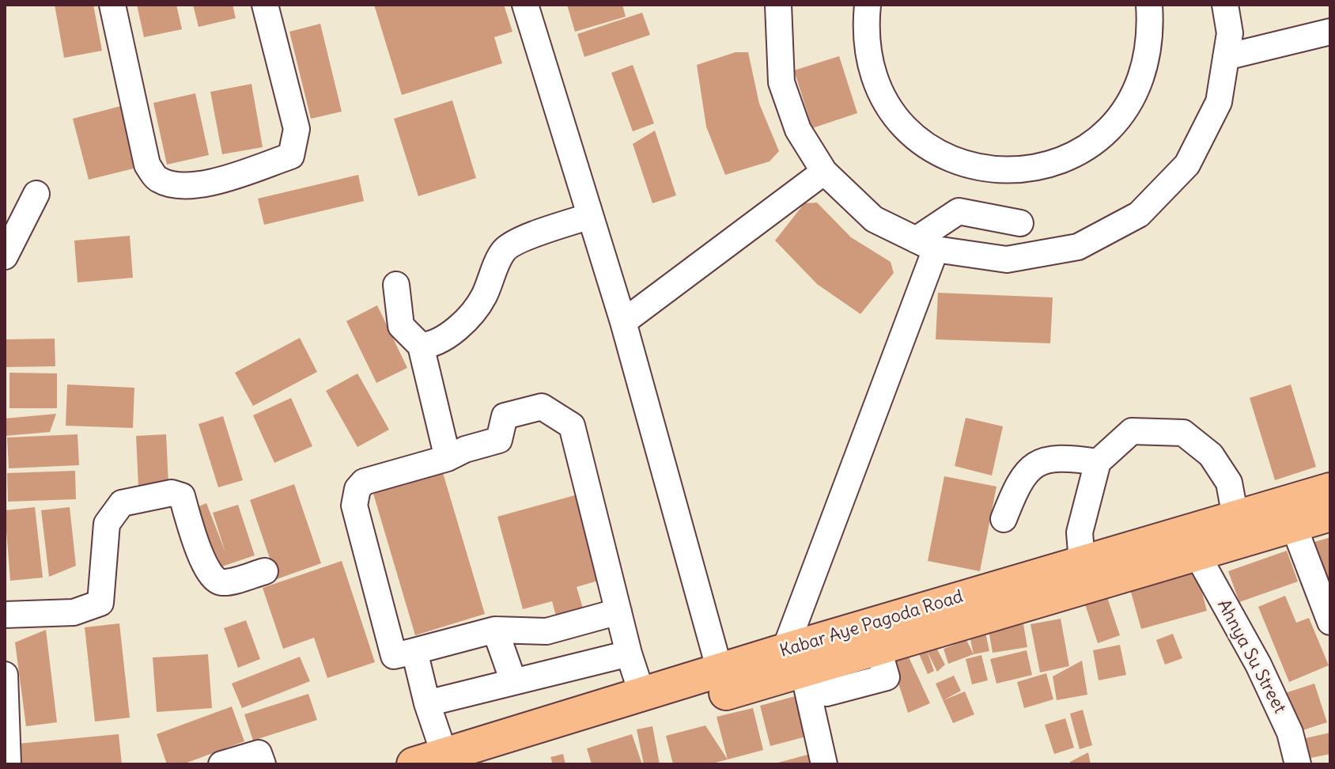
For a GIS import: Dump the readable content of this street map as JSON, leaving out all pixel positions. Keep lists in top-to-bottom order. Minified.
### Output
{"streets":{"main road":["Kabar Aye Pagoda Road"],"street":["Ahnya Su Street"]},"crossings":[["Kabar Aye Pagoda Road","Ahnya Su Street"]]}
